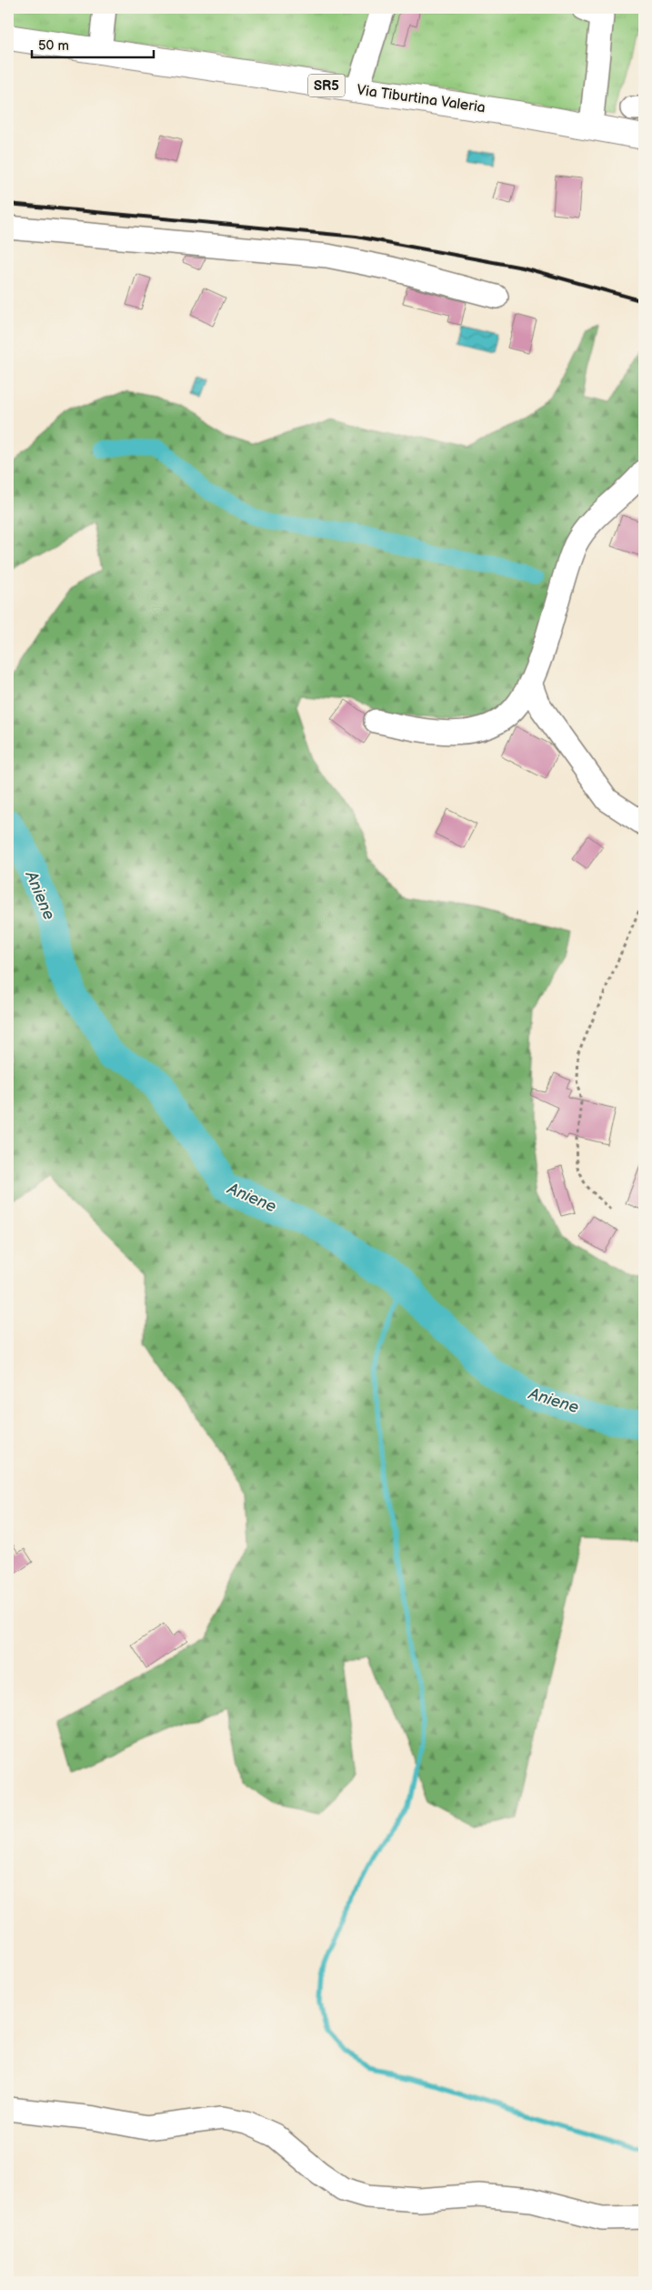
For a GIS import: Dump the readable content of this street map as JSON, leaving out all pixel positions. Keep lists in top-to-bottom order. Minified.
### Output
{"streets":{"main road":["SR5","Via Tiburtina Valeria"]},"water":["Aniene"],"scale_bar":"50 m"}
